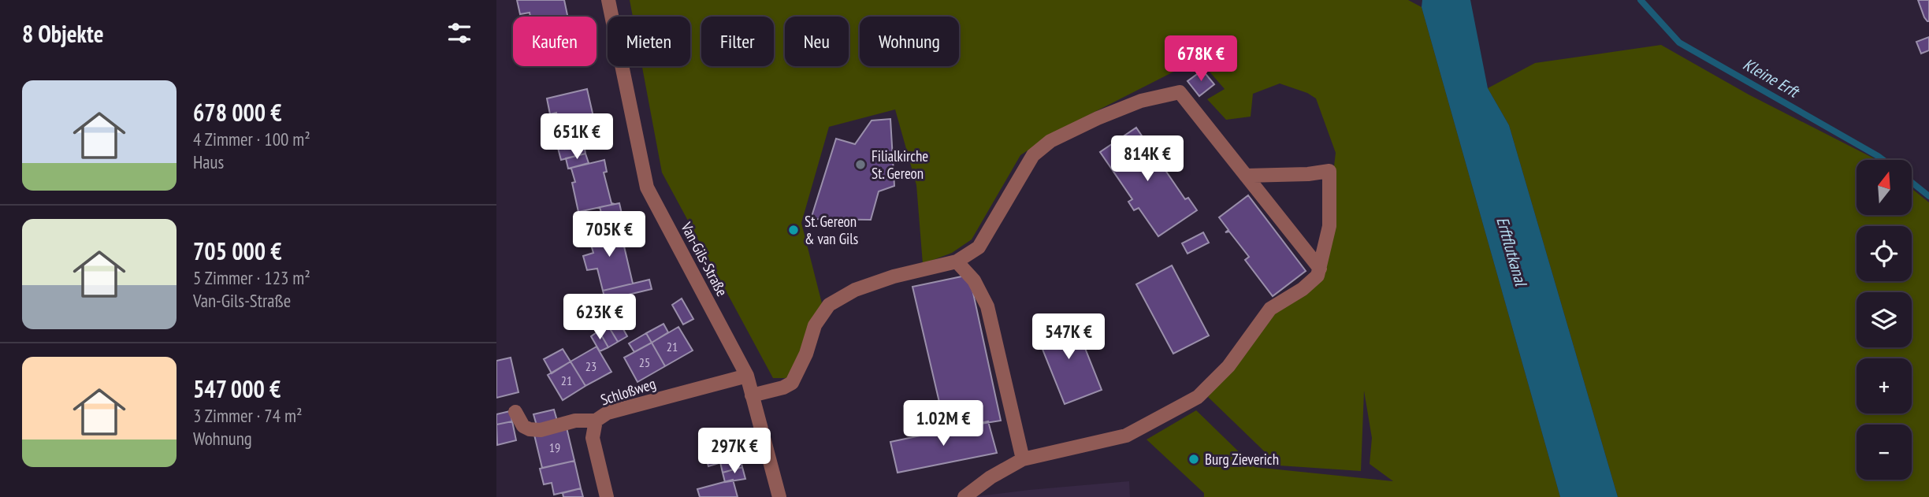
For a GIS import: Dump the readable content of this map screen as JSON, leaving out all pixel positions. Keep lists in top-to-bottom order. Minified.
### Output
{"streets":{"street":["Van-Gils-Straße","Schloßweg"]},"crossings":[["Van-Gils-Straße","Schloßweg"]],"water":["Kleine Erft","Erftflutkanal"],"places":["Filialkirche St. Gereon","St. Gereon & van Gils","Burg Zieverich"],"house_numbers":["21","25","23","21","19"],"north":"top","page":{"heading":"8 Objekte","chip":["Kaufen","Mieten","Filter","Neu","Wohnung"],"price":["678K €","651K €","814K €","705K €","623K €","547K €","1.02M €","297K €"],"list":[{"name":"678 000 €","note":"4 Zimmer · 100 m² · Haus"},{"name":"705 000 €","note":"5 Zimmer · 123 m² · Van-Gils-Straße"},{"name":"547 000 €","note":"3 Zimmer · 74 m² · Wohnung"}],"map_buttons":["+","−"]}}
